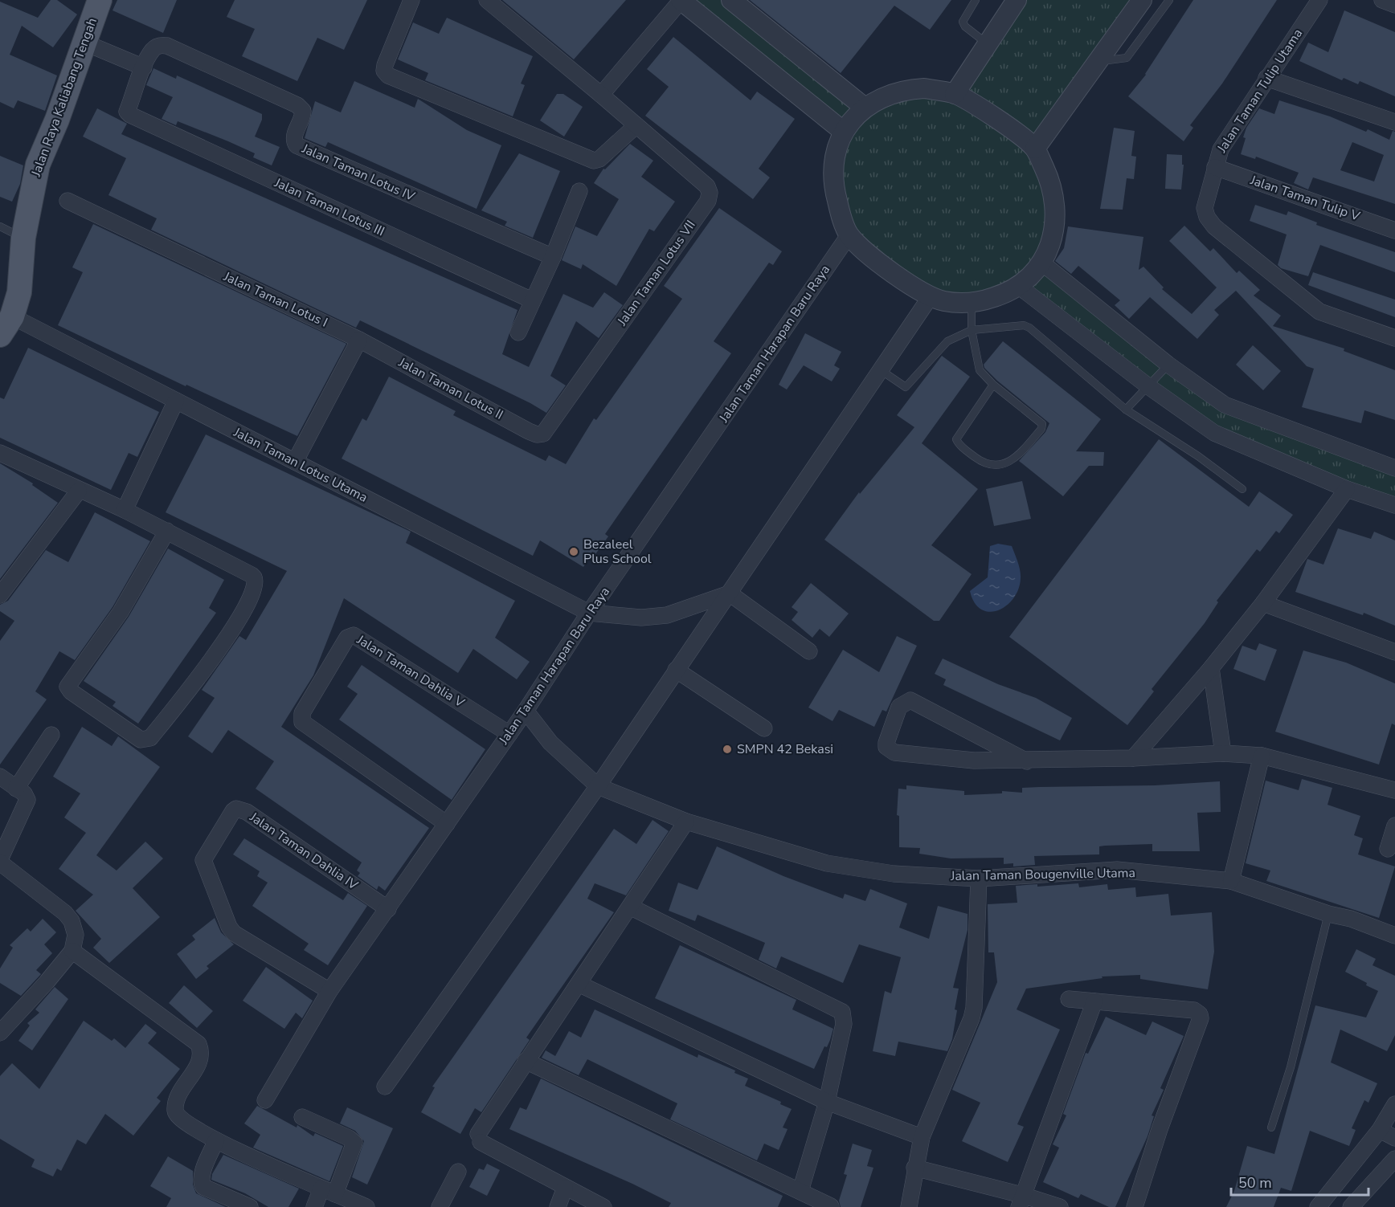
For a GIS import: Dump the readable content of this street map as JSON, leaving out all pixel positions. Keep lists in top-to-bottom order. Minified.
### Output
{"streets":{"main road":["Jalan Raya Kaliabang Tengah"],"street":["Jalan Taman Tulip Utama","Jalan Taman Lotus IV","Jalan Taman Tulip V","Jalan Taman Lotus III","Jalan Taman Lotus VII","Jalan Taman Lotus I","Jalan Taman Harapan Baru Raya","Jalan Taman Lotus II","Jalan Taman Lotus Utama","Jalan Taman Dahlia V","Jalan Taman Dahlia IV","Jalan Taman Bougenville Utama"]},"crossings":[["Jalan Taman Tulip Utama","Jalan Taman Tulip V"],["Jalan Raya Kaliabang Tengah","Jalan Taman Lotus Utama"],["Jalan Taman Lotus IV","Jalan Taman Lotus III"],["Jalan Taman Lotus VII","Jalan Taman Lotus II"],["Jalan Taman Lotus I","Jalan Taman Lotus II"],["Jalan Taman Harapan Baru Raya","Jalan Taman Lotus Utama"],["Jalan Taman Harapan Baru Raya","Jalan Taman Dahlia V"],["Jalan Taman Harapan Baru Raya","Jalan Taman Dahlia IV"],["Jalan Taman Harapan Baru Raya","Jalan Taman Bougenville Utama"]],"places":["Bezaleel Plus School","SMPN 42 Bekasi"],"scale_bar":"50 m"}
